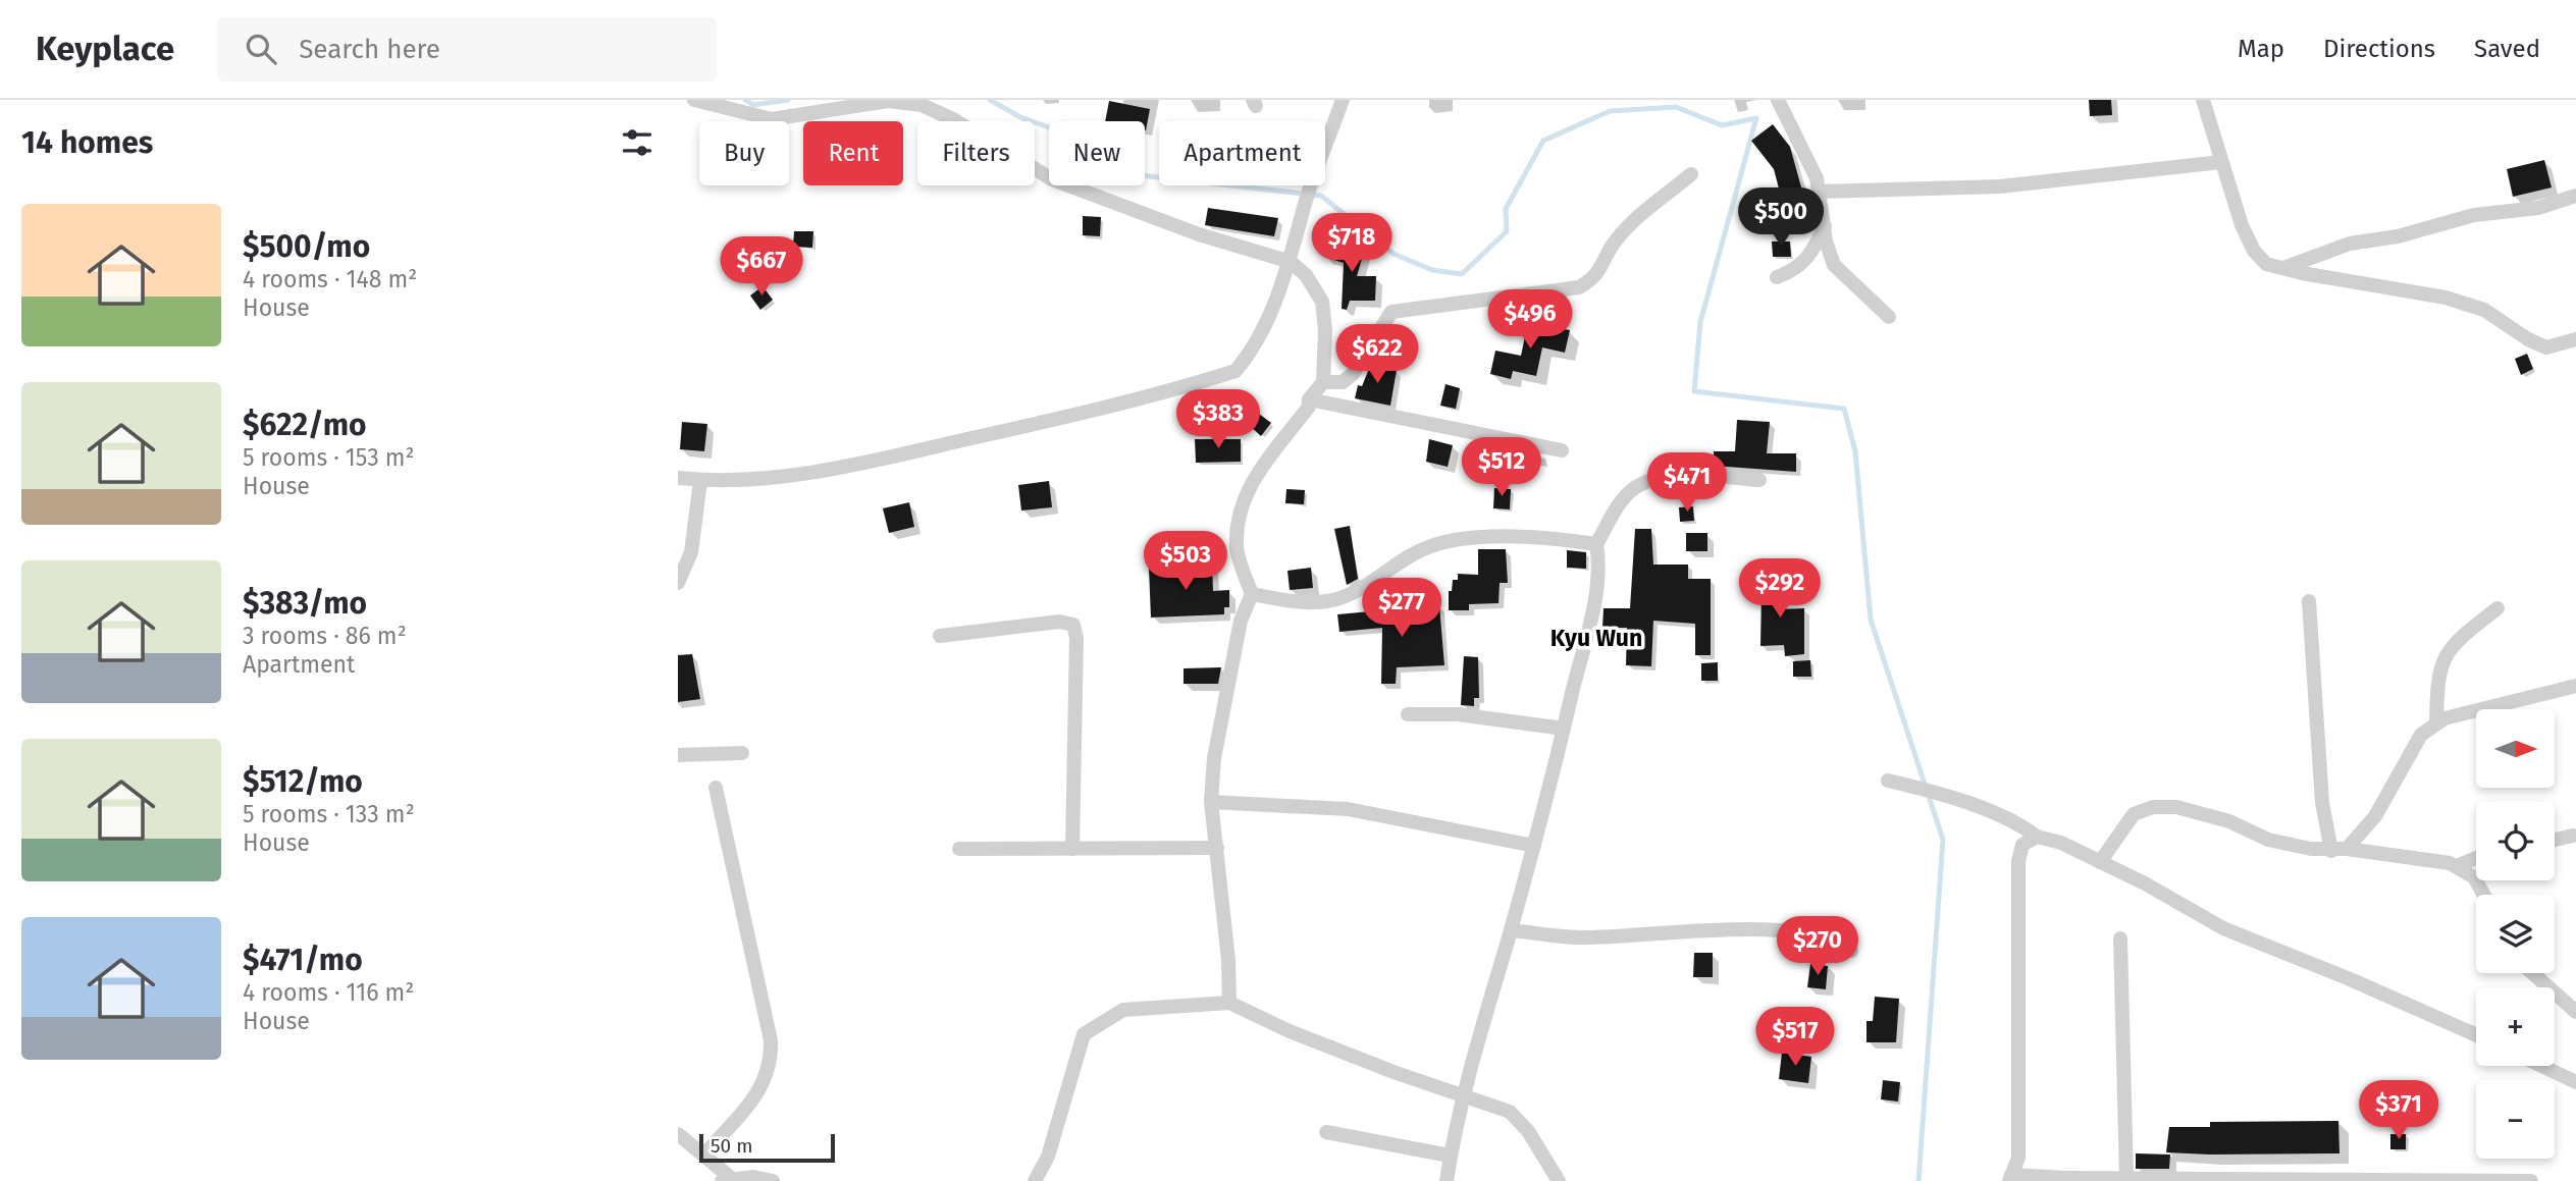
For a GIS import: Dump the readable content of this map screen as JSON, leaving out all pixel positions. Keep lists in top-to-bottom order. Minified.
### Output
{"districts":["Kyu Wun"],"scale_bar":"50 m","north":"right","page":{"header":"Keyplace","search":"Search here","nav":["Map","Directions","Saved"],"heading":"14 homes","chip":["Buy","Rent","Filters","New","Apartment"],"list":[{"name":"$500/mo","note":"4 rooms · 148 m² · House"},{"name":"$622/mo","note":"5 rooms · 153 m² · House"},{"name":"$383/mo","note":"3 rooms · 86 m² · Apartment"},{"name":"$512/mo","note":"5 rooms · 133 m² · House"},{"name":"$471/mo","note":"4 rooms · 116 m² · House"}],"price":["$500","$718","$667","$496","$622","$383","$512","$471","$503","$292","$277","$270","$517","$371"],"map_buttons":["+","−"],"scale":"50 m"}}
